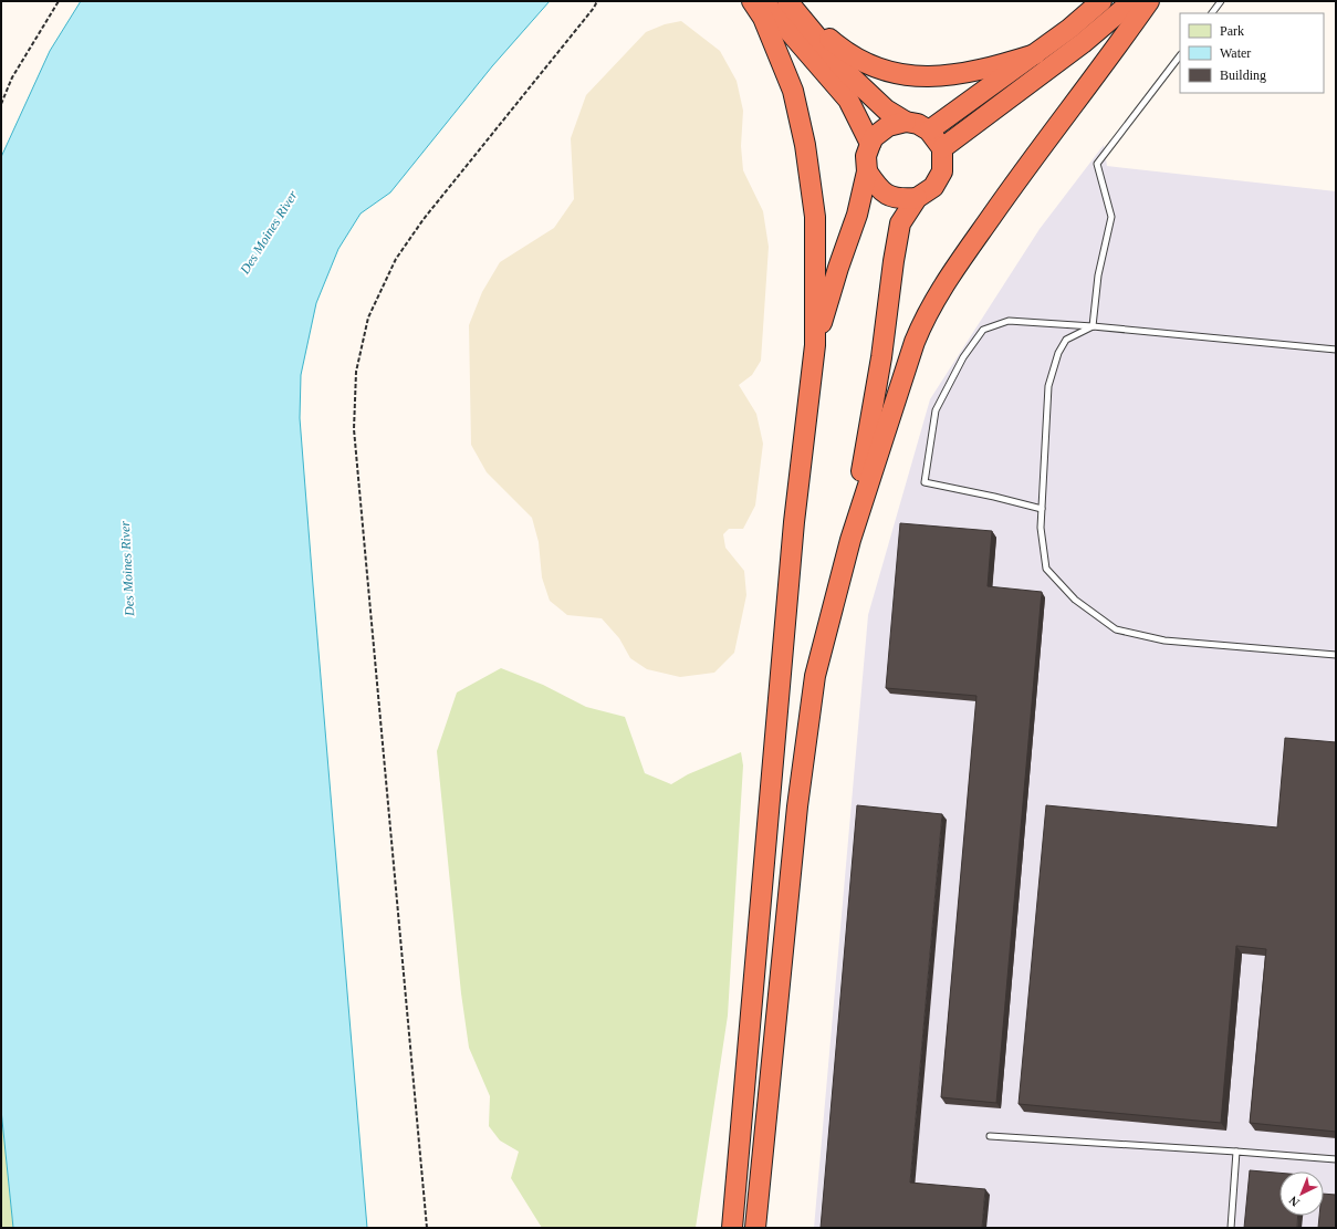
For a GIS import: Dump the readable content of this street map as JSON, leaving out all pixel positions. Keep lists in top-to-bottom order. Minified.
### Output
{"water":["Des Moines River"],"legend":["Park","Water","Building"],"north":"bottom left"}
